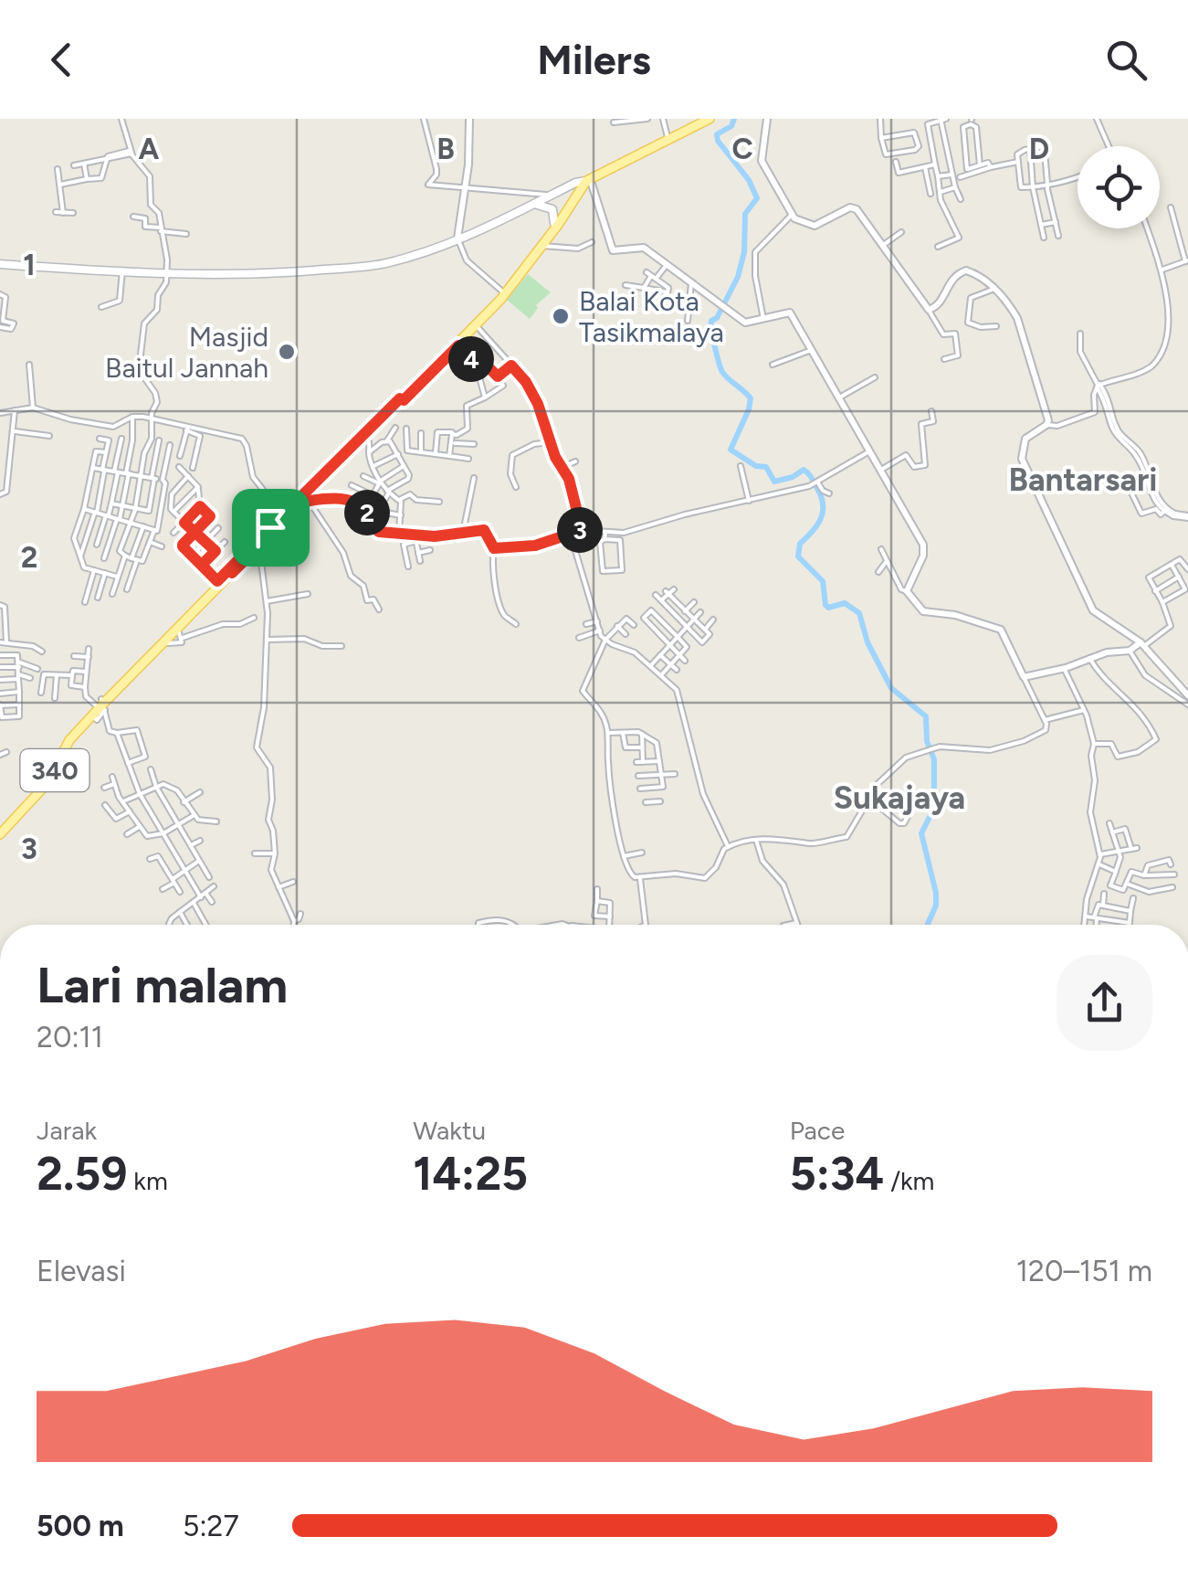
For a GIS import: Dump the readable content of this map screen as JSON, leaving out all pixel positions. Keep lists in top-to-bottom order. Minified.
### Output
{"streets":{"main road":["340"]},"districts":["Bantarsari","Sukajaya"],"places":["Balai Kota Tasikmalaya","Masjid Baitul Jannah"],"page":{"header":"Milers","pins":["4","2","3"],"heading":["Lari malam","20:11"],"stats":[["Jarak","2.59 km"],["Waktu","14:25"],["Pace","5:34 /km"]],"chart":["Elevasi","120–151 m"],"list":[{"name":"500 m","note":"5:27"}]},"grid":{"columns":["A","B","C","D"],"rows":["1","2","3"]}}
